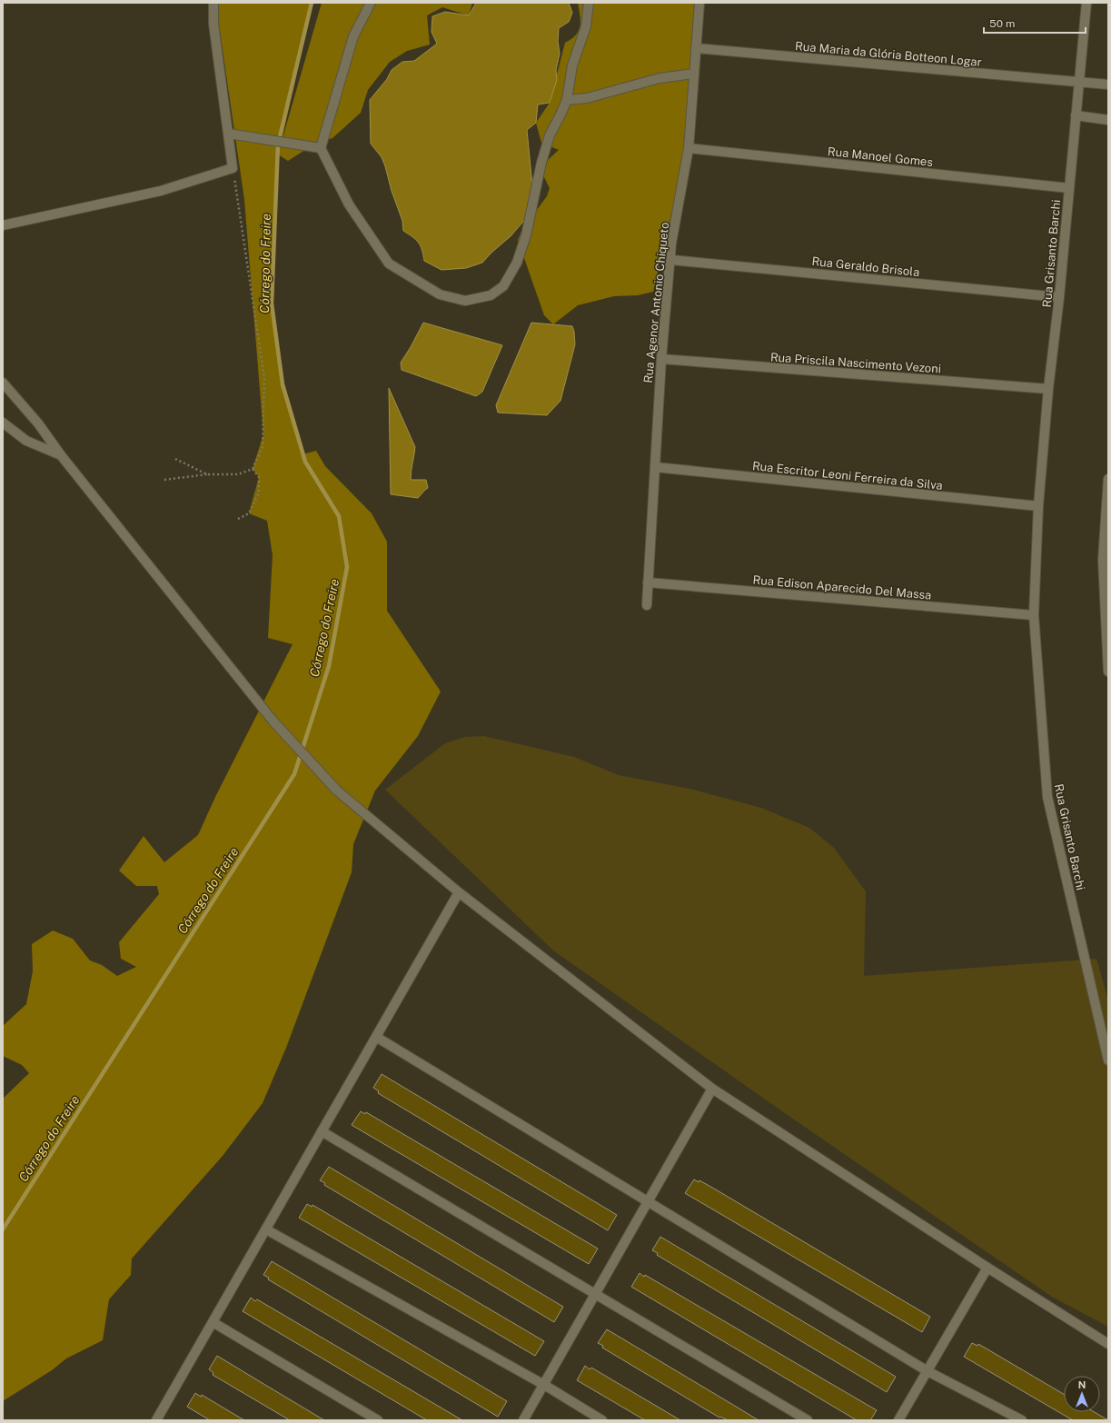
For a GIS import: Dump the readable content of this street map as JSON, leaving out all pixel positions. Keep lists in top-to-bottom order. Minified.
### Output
{"streets":{"street":["Rua Maria da Glória Botteon Logar","Rua Manoel Gomes","Rua Grisanto Barchi","Rua Geraldo Brisola","Rua Agenor Antonio Chiqueto","Rua Priscila Nascimento Vezoni","Rua Escritor Leoni Ferreira da Silva","Rua Edison Aparecido Del Massa"]},"crossings":[["Rua Maria da Glória Botteon Logar","Rua Grisanto Barchi"],["Rua Maria da Glória Botteon Logar","Rua Agenor Antonio Chiqueto"],["Rua Manoel Gomes","Rua Grisanto Barchi"],["Rua Manoel Gomes","Rua Agenor Antonio Chiqueto"],["Rua Grisanto Barchi","Rua Geraldo Brisola"],["Rua Grisanto Barchi","Rua Priscila Nascimento Vezoni"],["Rua Grisanto Barchi","Rua Escritor Leoni Ferreira da Silva"],["Rua Grisanto Barchi","Rua Edison Aparecido Del Massa"],["Rua Geraldo Brisola","Rua Agenor Antonio Chiqueto"],["Rua Agenor Antonio Chiqueto","Rua Priscila Nascimento Vezoni"],["Rua Agenor Antonio Chiqueto","Rua Escritor Leoni Ferreira da Silva"],["Rua Agenor Antonio Chiqueto","Rua Edison Aparecido Del Massa"]],"water":["Córrego do Freire"],"scale_bar":"50 m","north":"top"}
